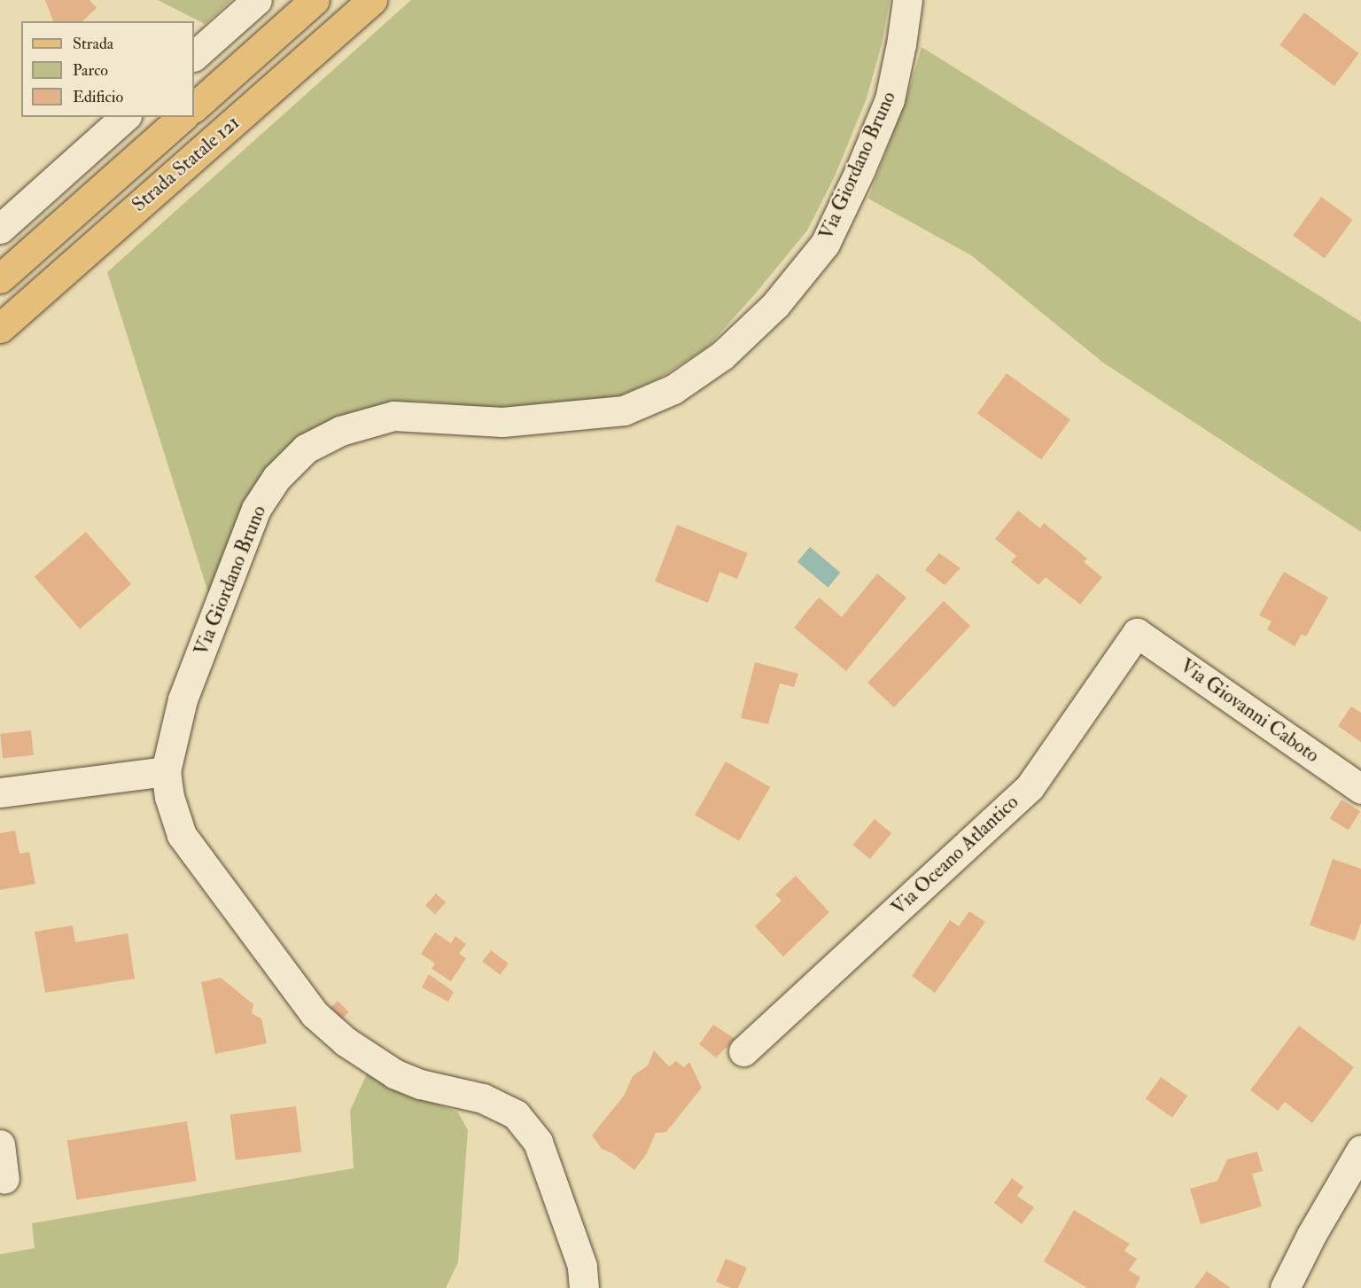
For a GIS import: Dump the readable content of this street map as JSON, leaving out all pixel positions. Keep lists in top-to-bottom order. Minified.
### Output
{"streets":{"main road":["Strada Statale 121"],"street":["Via Giordano Bruno","Via Giovanni Caboto","Via Oceano Atlantico"]},"crossings":[["Via Giovanni Caboto","Via Oceano Atlantico"]],"legend":["Strada","Parco","Edificio"]}
